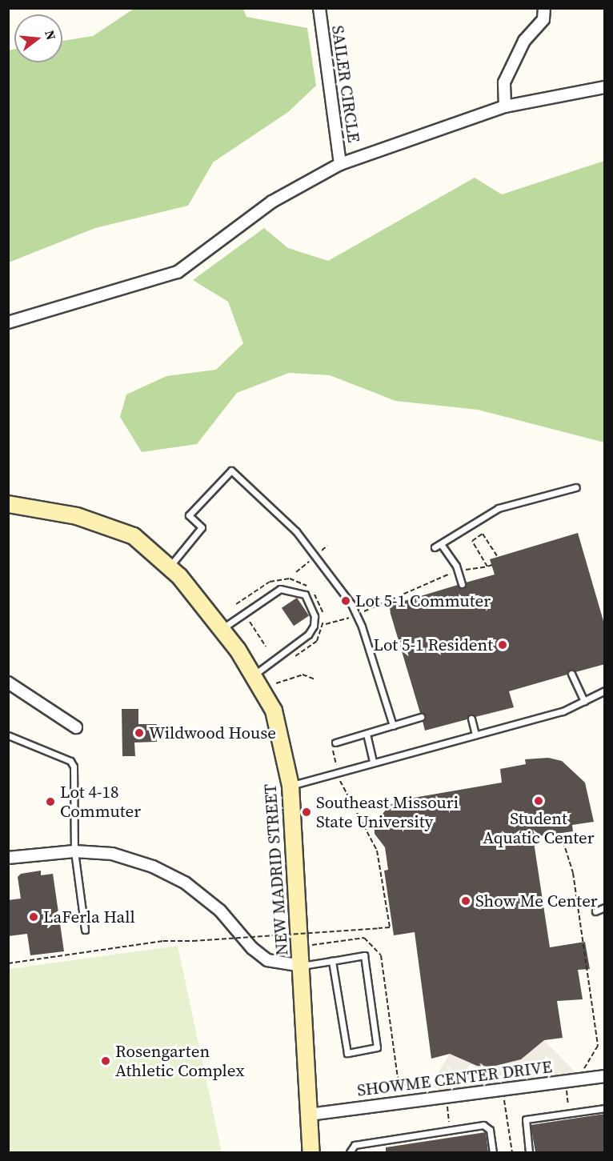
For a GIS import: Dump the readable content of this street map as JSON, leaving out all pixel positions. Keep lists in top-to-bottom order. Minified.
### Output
{"streets":{"street":["SAILER CIRCLE","NEW MADRID STREET","SHOWME CENTER DRIVE"]},"crossings":[["NEW MADRID STREET","SHOWME CENTER DRIVE"]],"places":["Lot 5-1 Commuter","Lot 5-1 Resident","Wildwood House","Student Aquatic Center","Lot 4-18 Commuter","Southeast Missouri State University","Show Me Center","LaFerla Hall","Rosengarten Athletic Complex"],"north":"right"}
